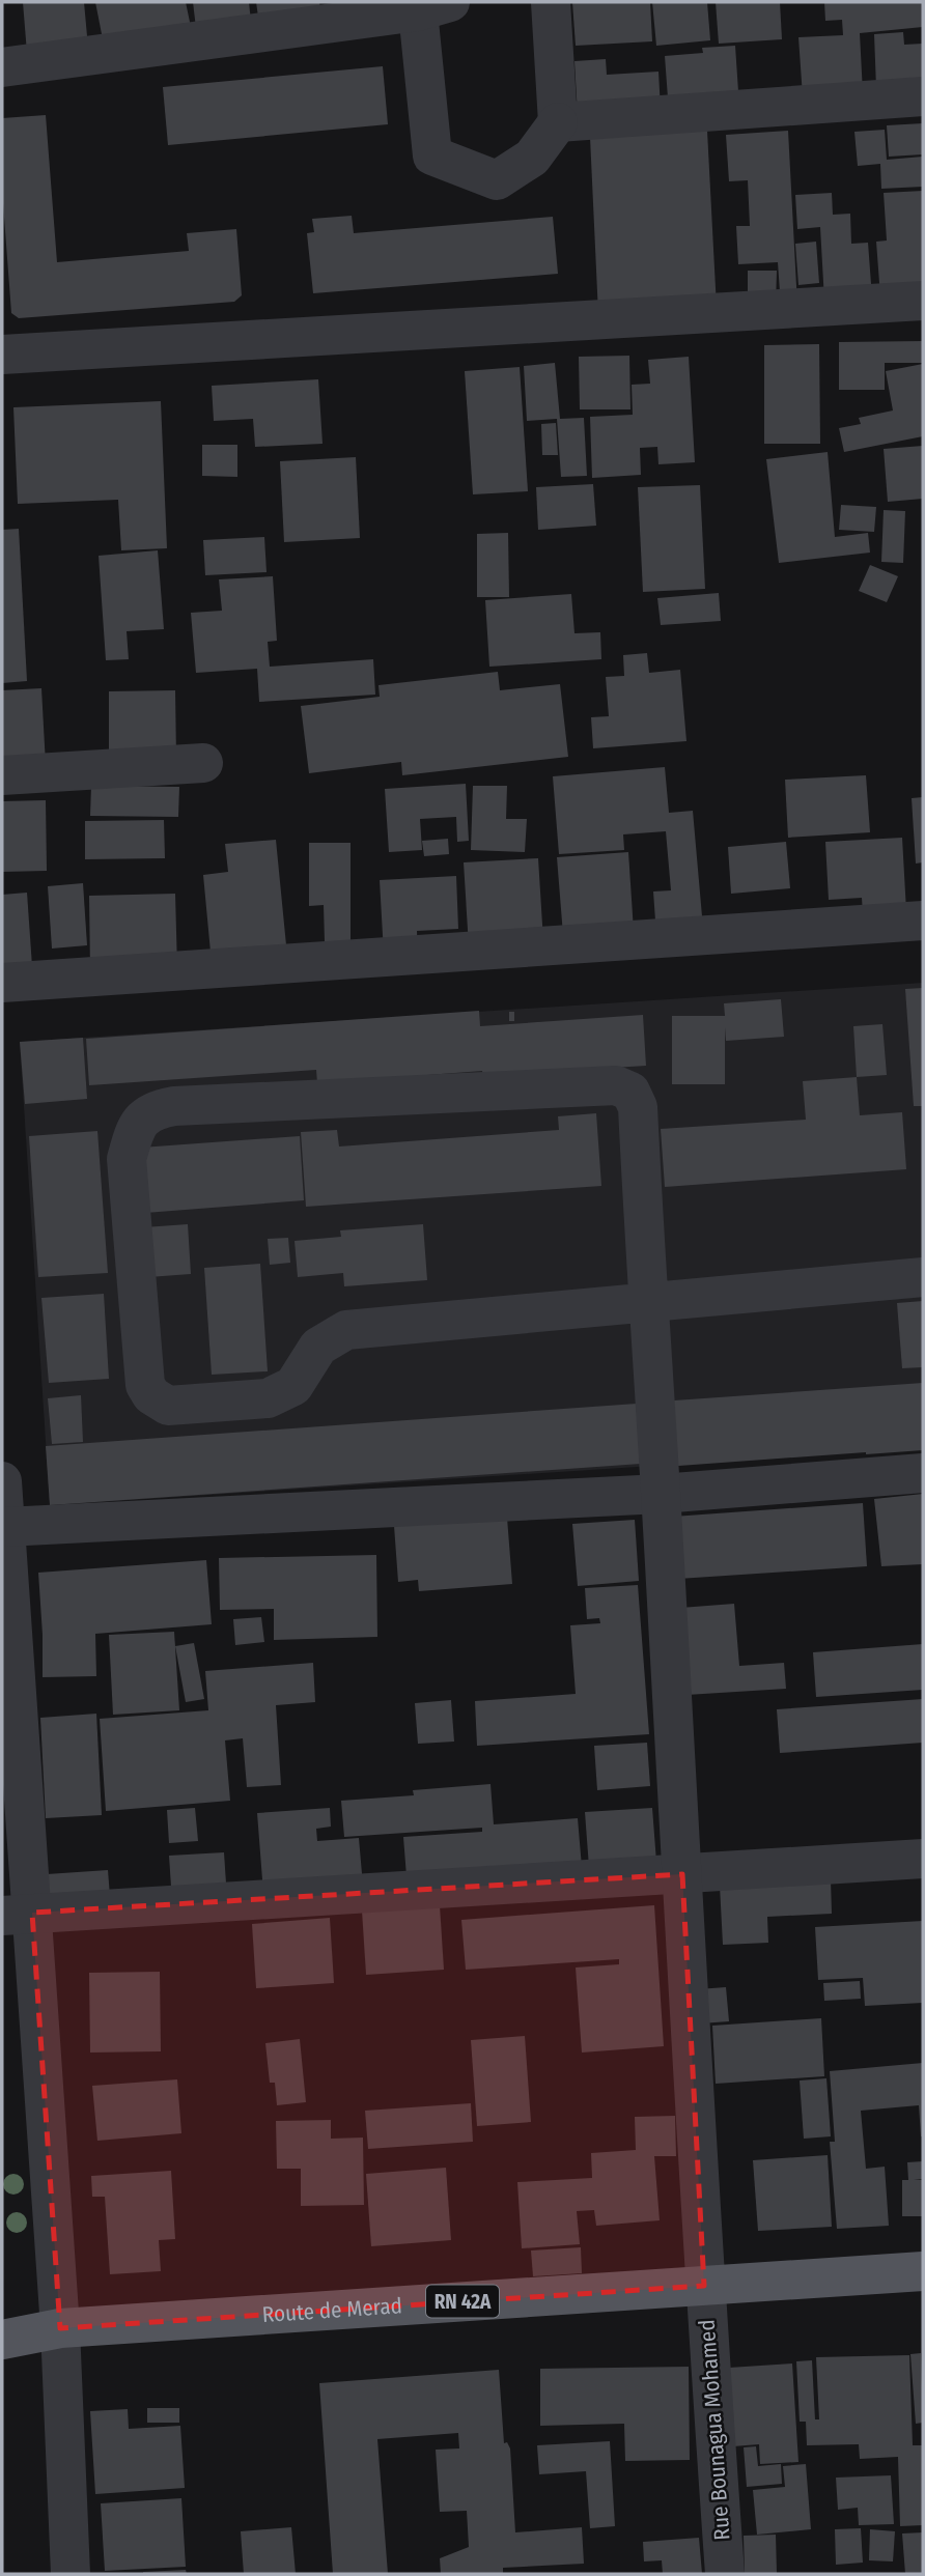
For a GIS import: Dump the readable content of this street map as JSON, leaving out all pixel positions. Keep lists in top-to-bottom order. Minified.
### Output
{"streets":{"main road":["RN 42A","Route de Merad"],"street":["Rue Bounagua Mohamed"]},"crossings":[["Route de Merad","Rue Bounagua Mohamed"]]}
